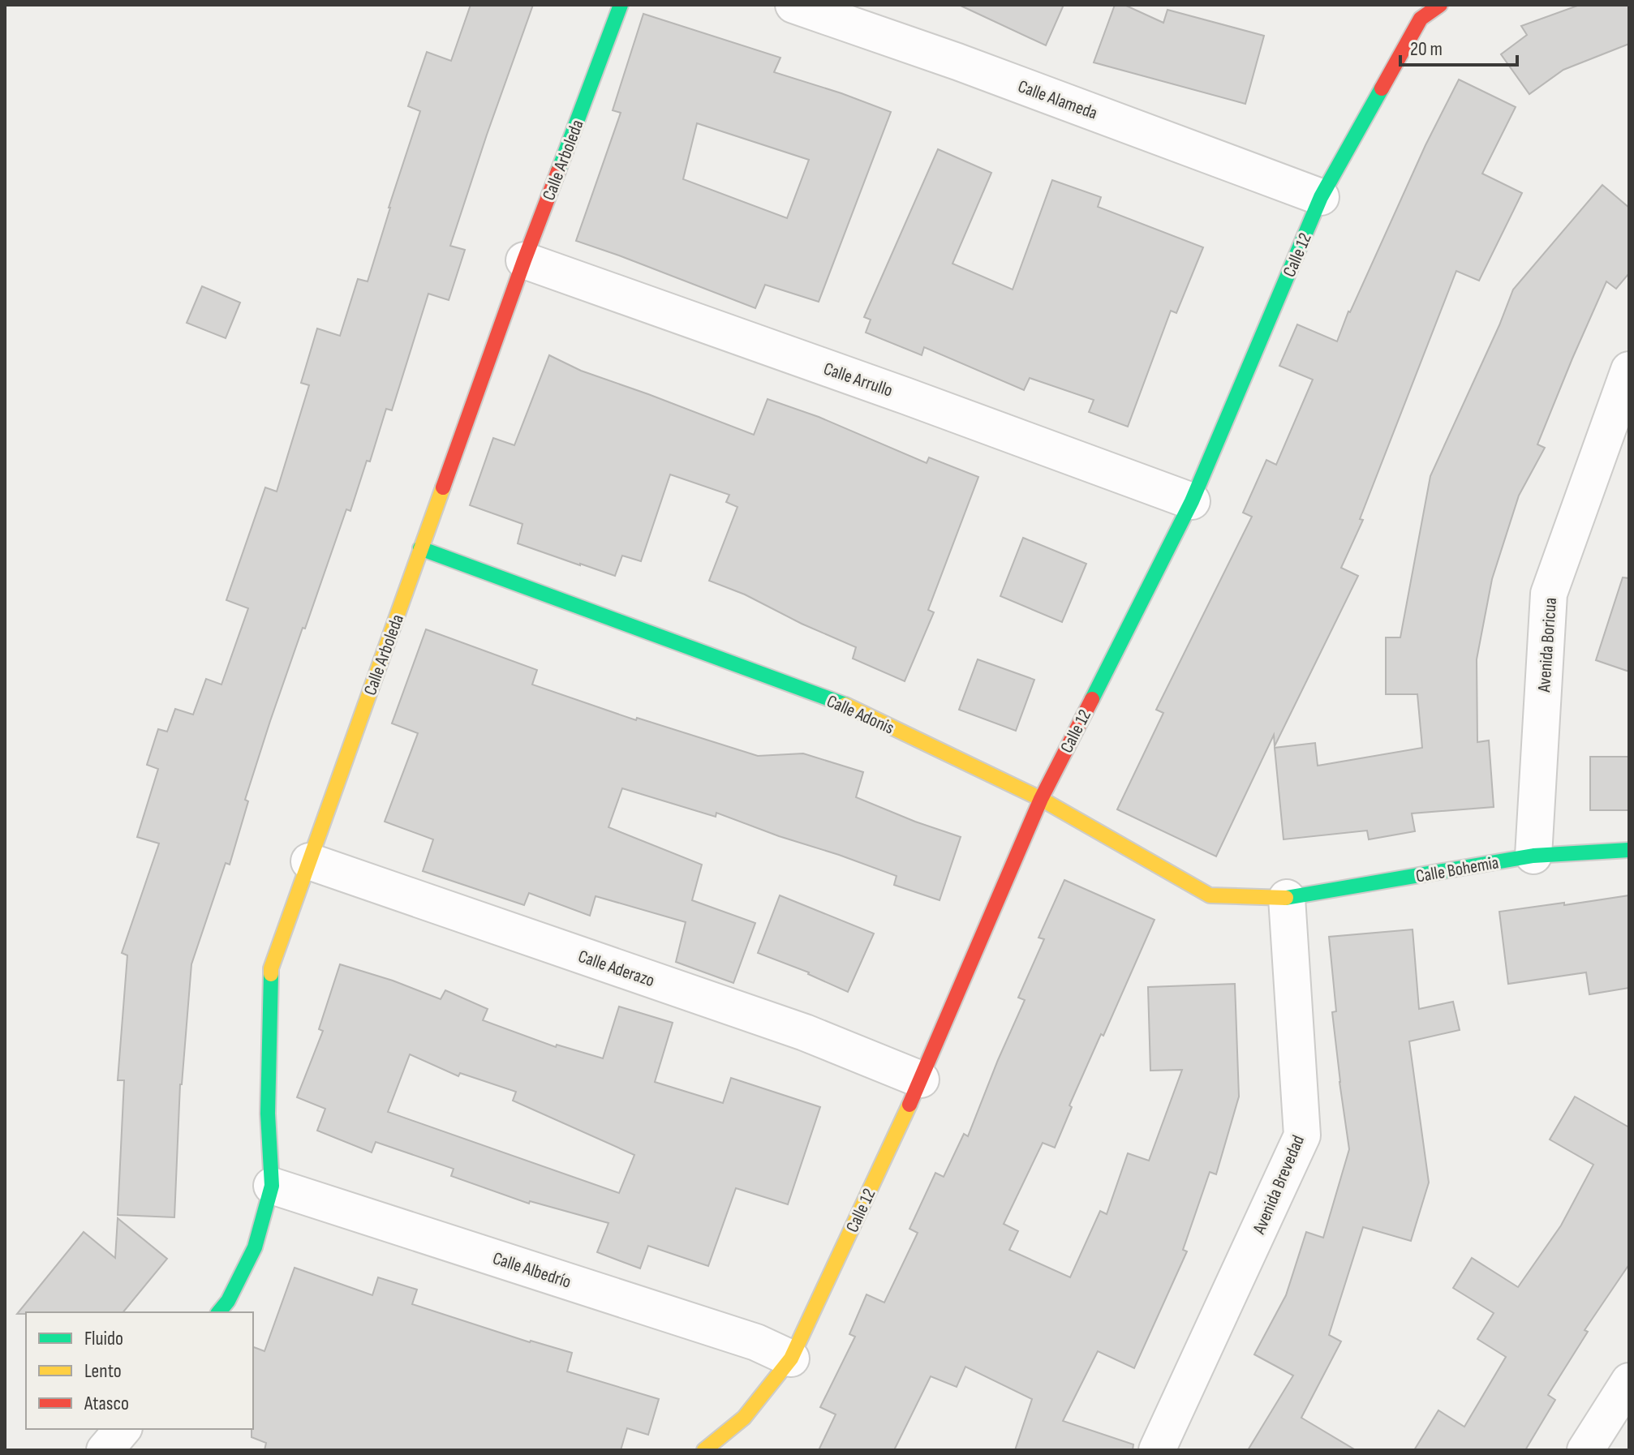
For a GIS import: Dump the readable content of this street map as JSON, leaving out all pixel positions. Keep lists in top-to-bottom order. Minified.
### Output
{"streets":{"street":["Calle Alameda","Calle Arboleda","Calle 12","Calle Arrullo","Avenida Boricua","Calle Adonis","Calle Bohemia","Calle Aderazo","Avenida Brevedad","Calle Albedrío"]},"crossings":[["Calle Alameda","Calle 12"],["Calle Arboleda","Calle Arrullo"],["Calle Arboleda","Calle Adonis"],["Calle Arboleda","Calle Aderazo"],["Calle Arboleda","Calle Albedrío"],["Calle 12","Calle Arrullo"],["Calle 12","Calle Adonis"],["Calle 12","Calle Aderazo"],["Calle 12","Calle Albedrío"],["Avenida Boricua","Calle Bohemia"],["Calle Adonis","Calle Bohemia"],["Calle Adonis","Avenida Brevedad"],["Calle Bohemia","Avenida Brevedad"]],"legend":["Fluido","Lento","Atasco"],"scale_bar":"20 m"}
